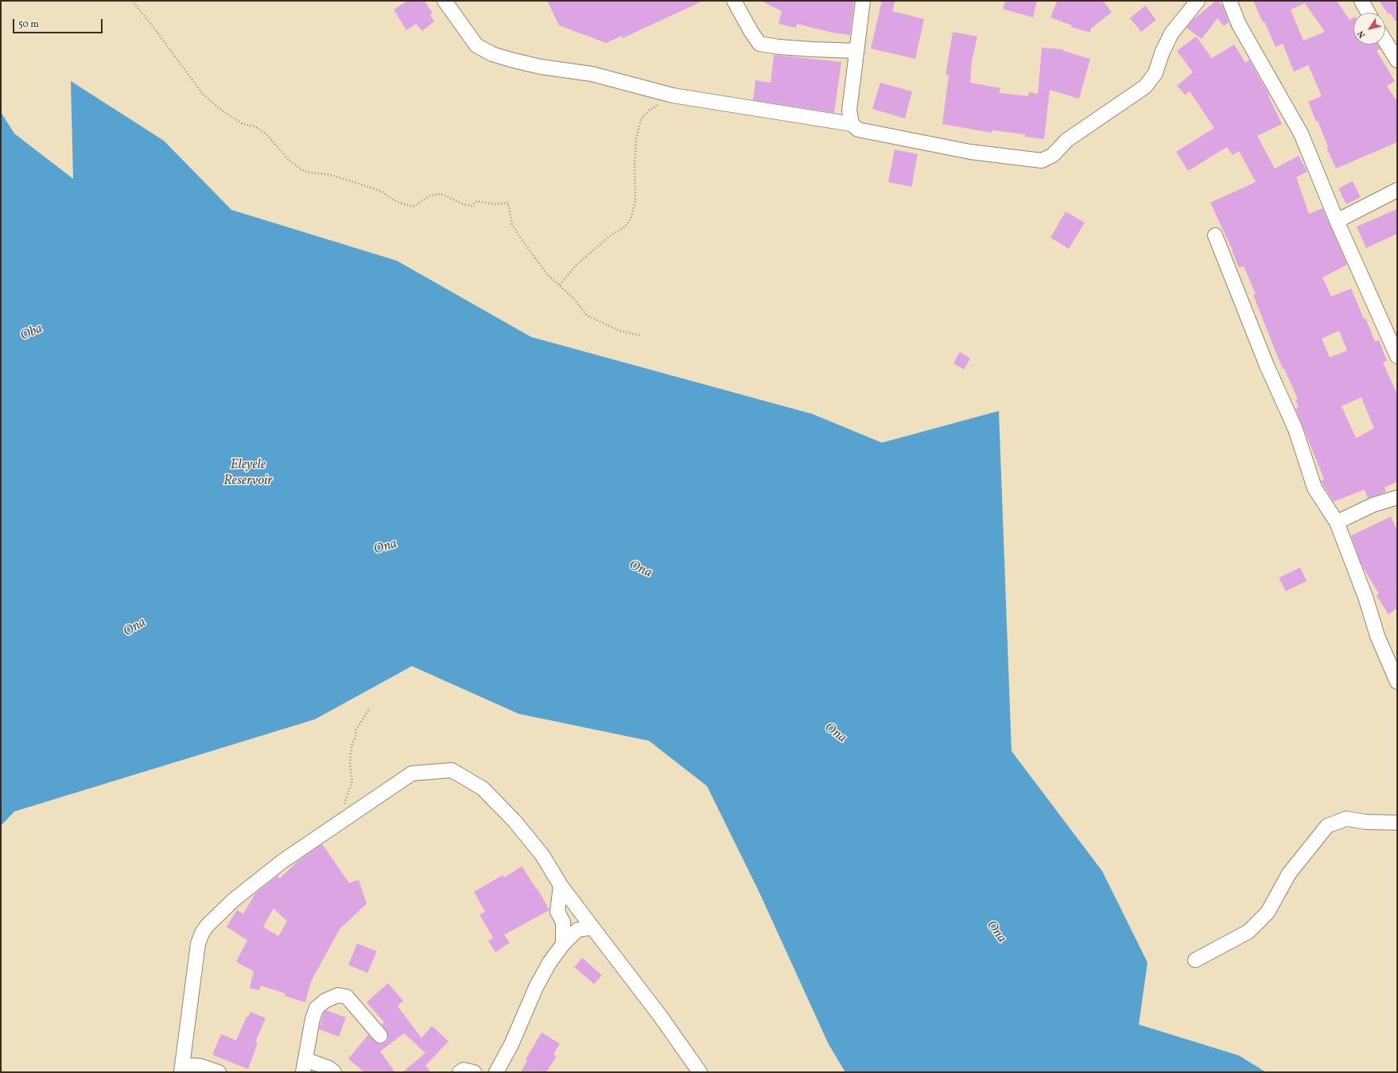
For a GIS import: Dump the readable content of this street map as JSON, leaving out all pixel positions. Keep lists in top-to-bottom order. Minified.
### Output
{"water":["Oba","Eleyele Reservoir","Ona"],"scale_bar":"50 m","north":"bottom left"}
